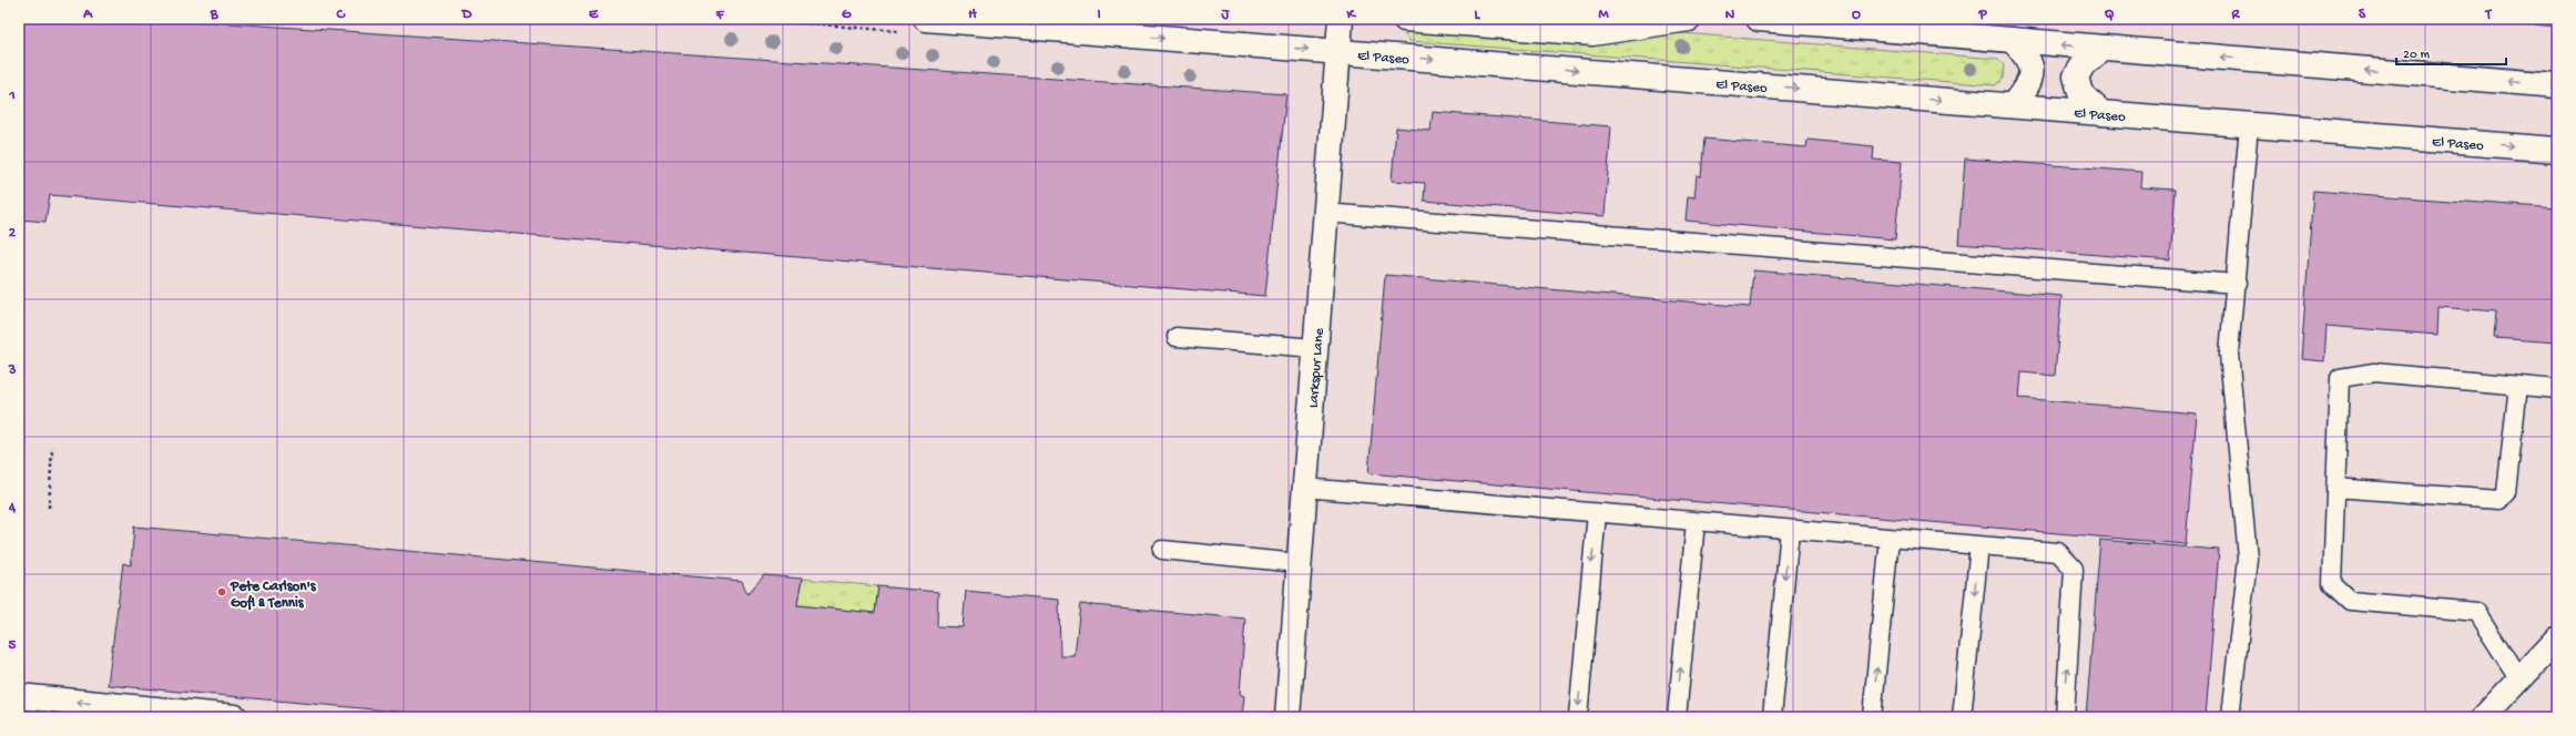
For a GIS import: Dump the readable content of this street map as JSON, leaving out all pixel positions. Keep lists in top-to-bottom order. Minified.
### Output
{"streets":{"street":["El Paseo","Larkspur Lane"]},"crossings":[["El Paseo","Larkspur Lane"]],"places":["Pete Carlson's Gofl & Tennis"],"scale_bar":"20 m","grid":{"columns":["A","B","C","D","E","F","G","H","I","J","K","L","M","N","O","P","Q","R","S","T"],"rows":["1","2","3","4","5"]}}
